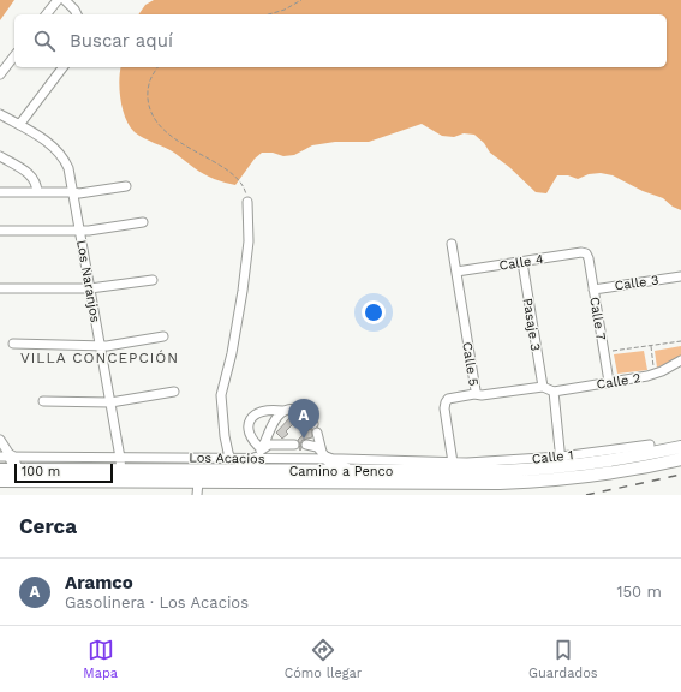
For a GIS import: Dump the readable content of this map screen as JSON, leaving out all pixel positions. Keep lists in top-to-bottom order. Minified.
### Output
{"streets":{"highway":["Camino a Penco"],"street":["Calle 4","Los Naranjos","Calle 3","Calle 7","Pasaje 3","Calle 5","Calle 2","Calle 1","Los Acacios"]},"crossings":[["Calle 4","Calle 7"],["Calle 4","Pasaje 3"],["Calle 4","Calle 5"],["Los Naranjos","Los Acacios"],["Los Naranjos","Camino a Penco"],["Calle 3","Calle 7"],["Calle 7","Calle 2"],["Calle 5","Calle 1"],["Calle 5","Los Acacios"],["Calle 1","Los Acacios"],["Calle 1","Camino a Penco"],["Los Acacios","Camino a Penco"]],"districts":["VILLA CONCEPCIÓN"],"scale_bar":"100 m","page":{"search":"Buscar aquí","pins":"A","scale":"100 m","heading":"Cerca","list":[{"mark":"A","name":"Aramco","note":"Gasolinera · Los Acacios","value":"150 m"}],"nav":["Mapa","Cómo llegar","Guardados"]}}
